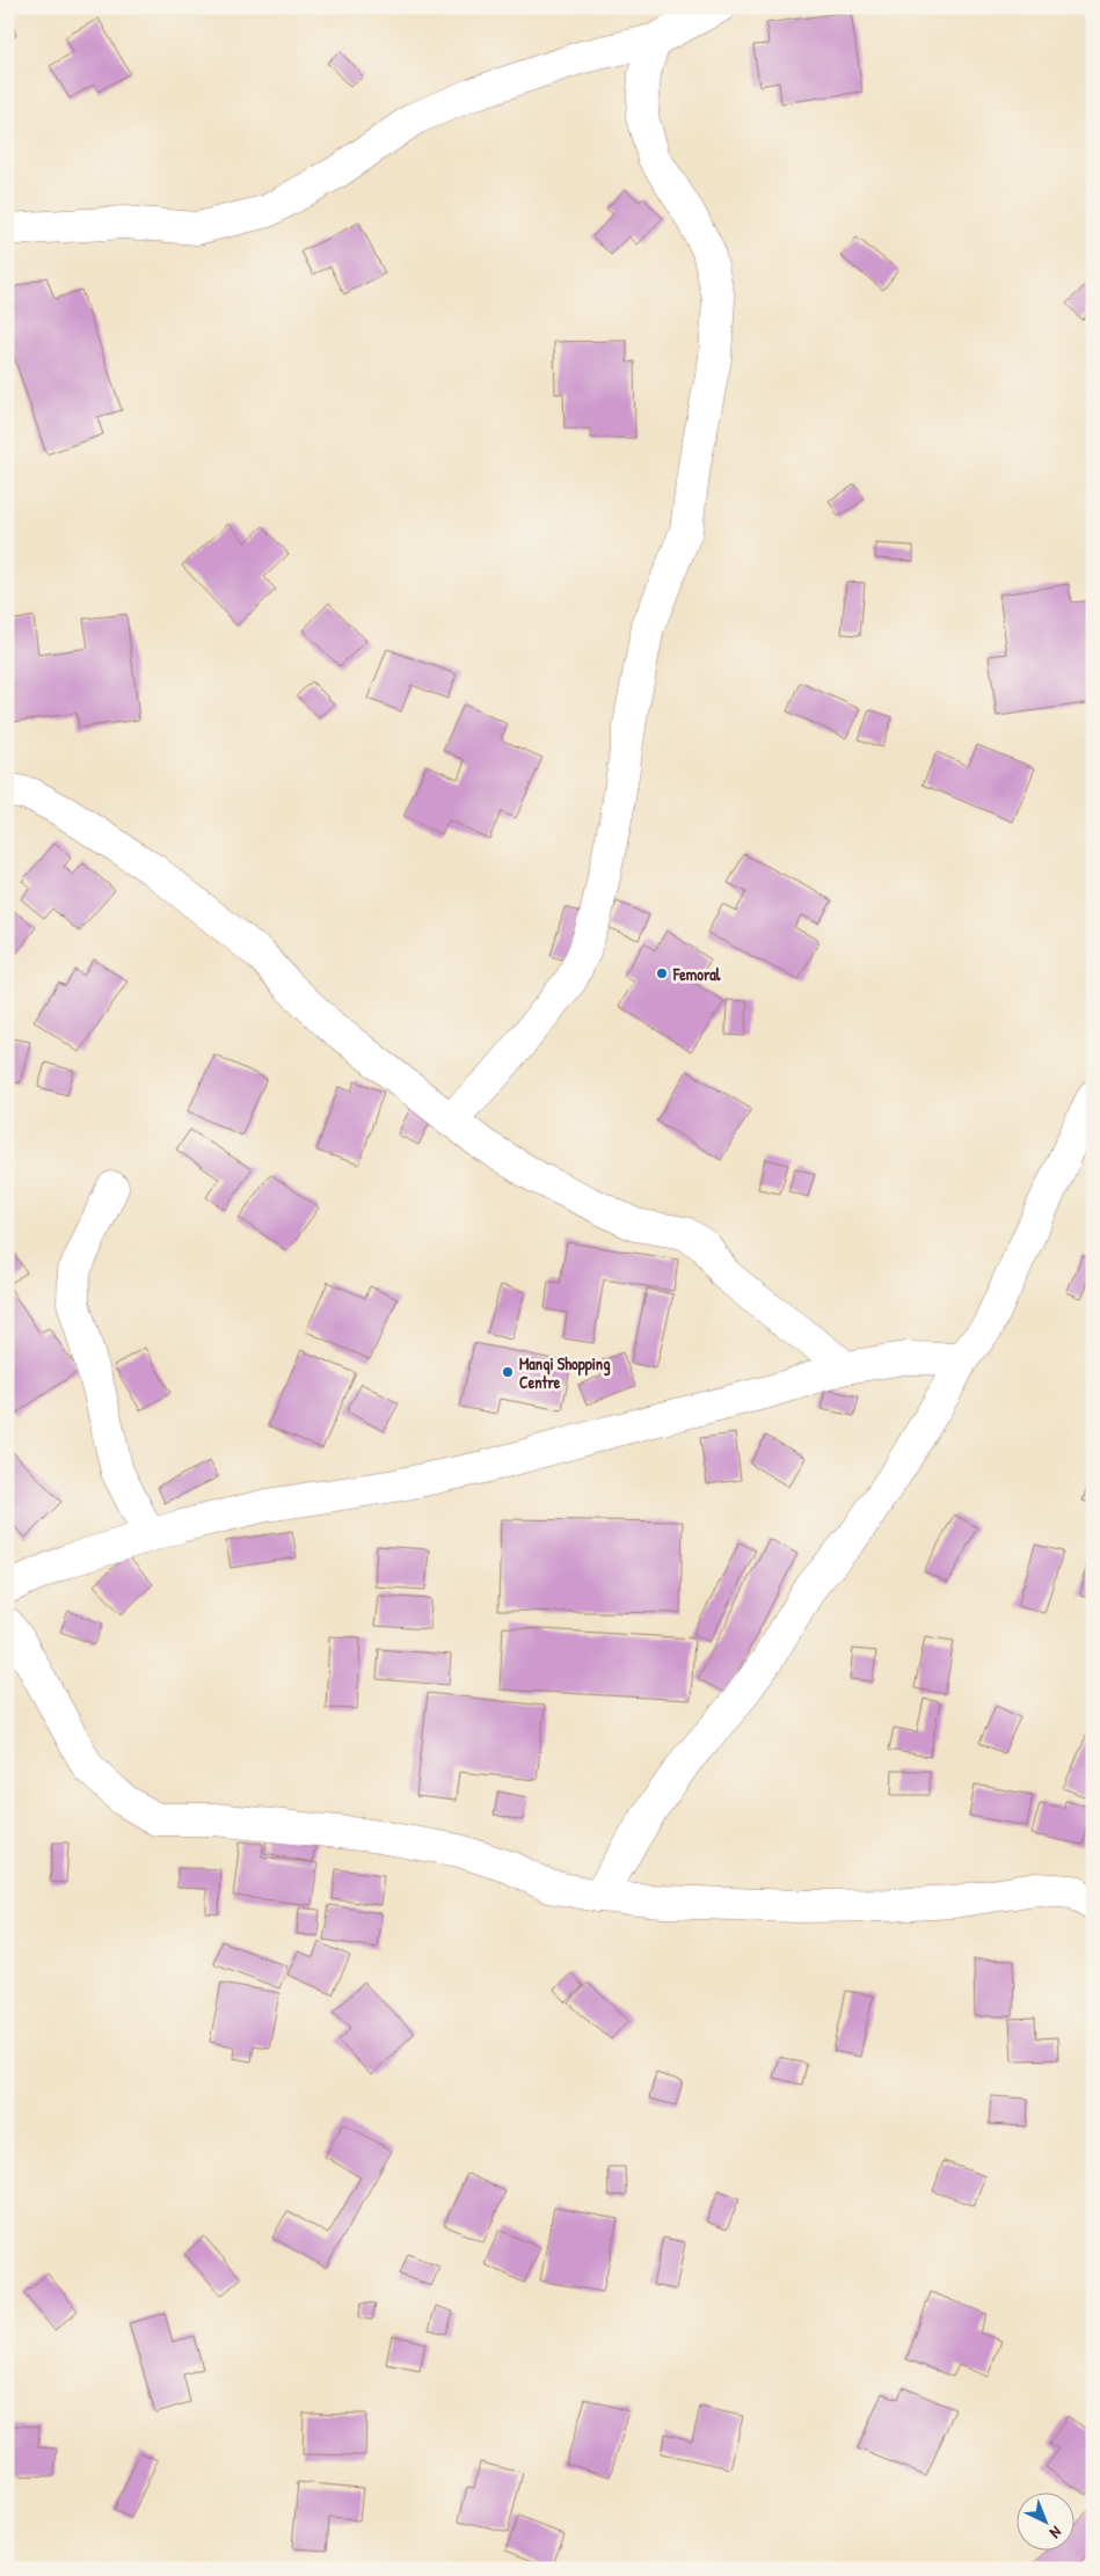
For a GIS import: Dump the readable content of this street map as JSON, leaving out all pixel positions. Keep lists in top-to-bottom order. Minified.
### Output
{"places":["Femoral","Mangi Shopping Centre"],"north":"bottom right"}
